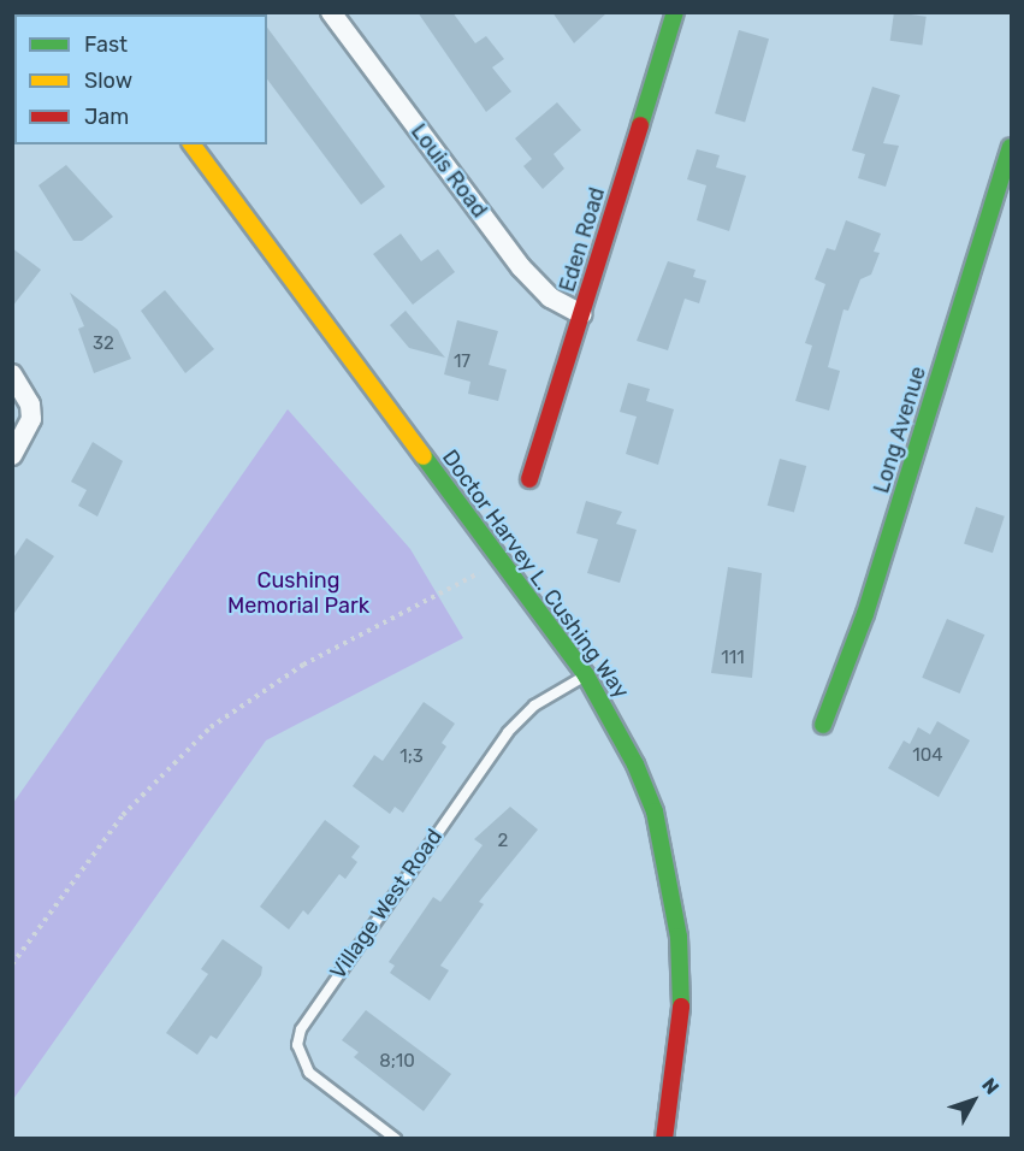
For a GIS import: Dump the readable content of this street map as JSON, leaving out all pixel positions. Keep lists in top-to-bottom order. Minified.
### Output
{"streets":{"street":["Louis Road","Eden Road","Long Avenue","Doctor Harvey L. Cushing Way"],"lane":["Village West Road"]},"crossings":[["Louis Road","Eden Road"],["Doctor Harvey L. Cushing Way","Village West Road"]],"parks":["Cushing Memorial Park"],"house_numbers":["32","17","111","104","1;3","2","8;10"],"legend":["Fast","Slow","Jam"],"north":"top right"}
